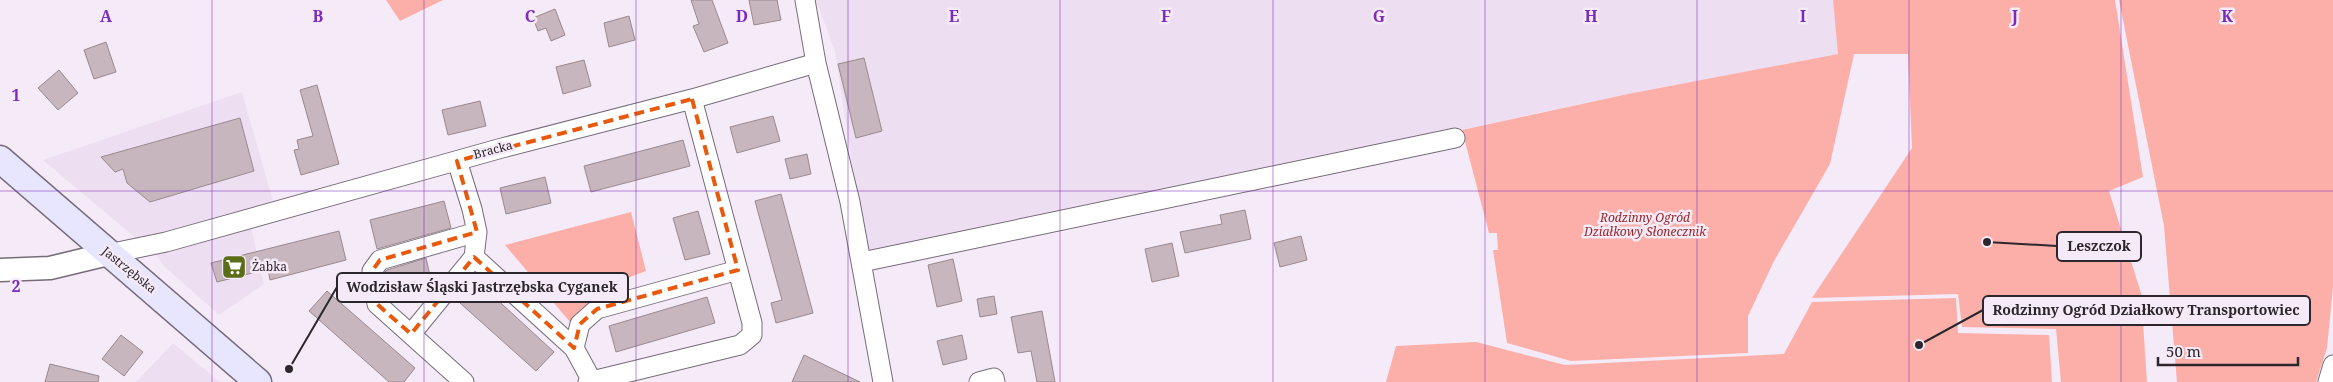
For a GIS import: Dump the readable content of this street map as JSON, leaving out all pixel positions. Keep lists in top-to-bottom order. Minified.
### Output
{"streets":{"main road":["Jastrzębska"],"street":["Bracka"]},"crossings":[["Bracka","Jastrzębska"]],"parks":["Rodzinny Ogród Działkowy Słonecznik"],"places":{"other":["Leszczok","Rodzinny Ogród Działkowy Transportowiec","Wodzisław Śląski Jastrzębska Cyganek"],"supermarket":["Żabka"]},"scale_bar":"50 m","grid":{"columns":["A","B","C","D","E","F","G","H","I","J","K"],"rows":["1","2"]}}
